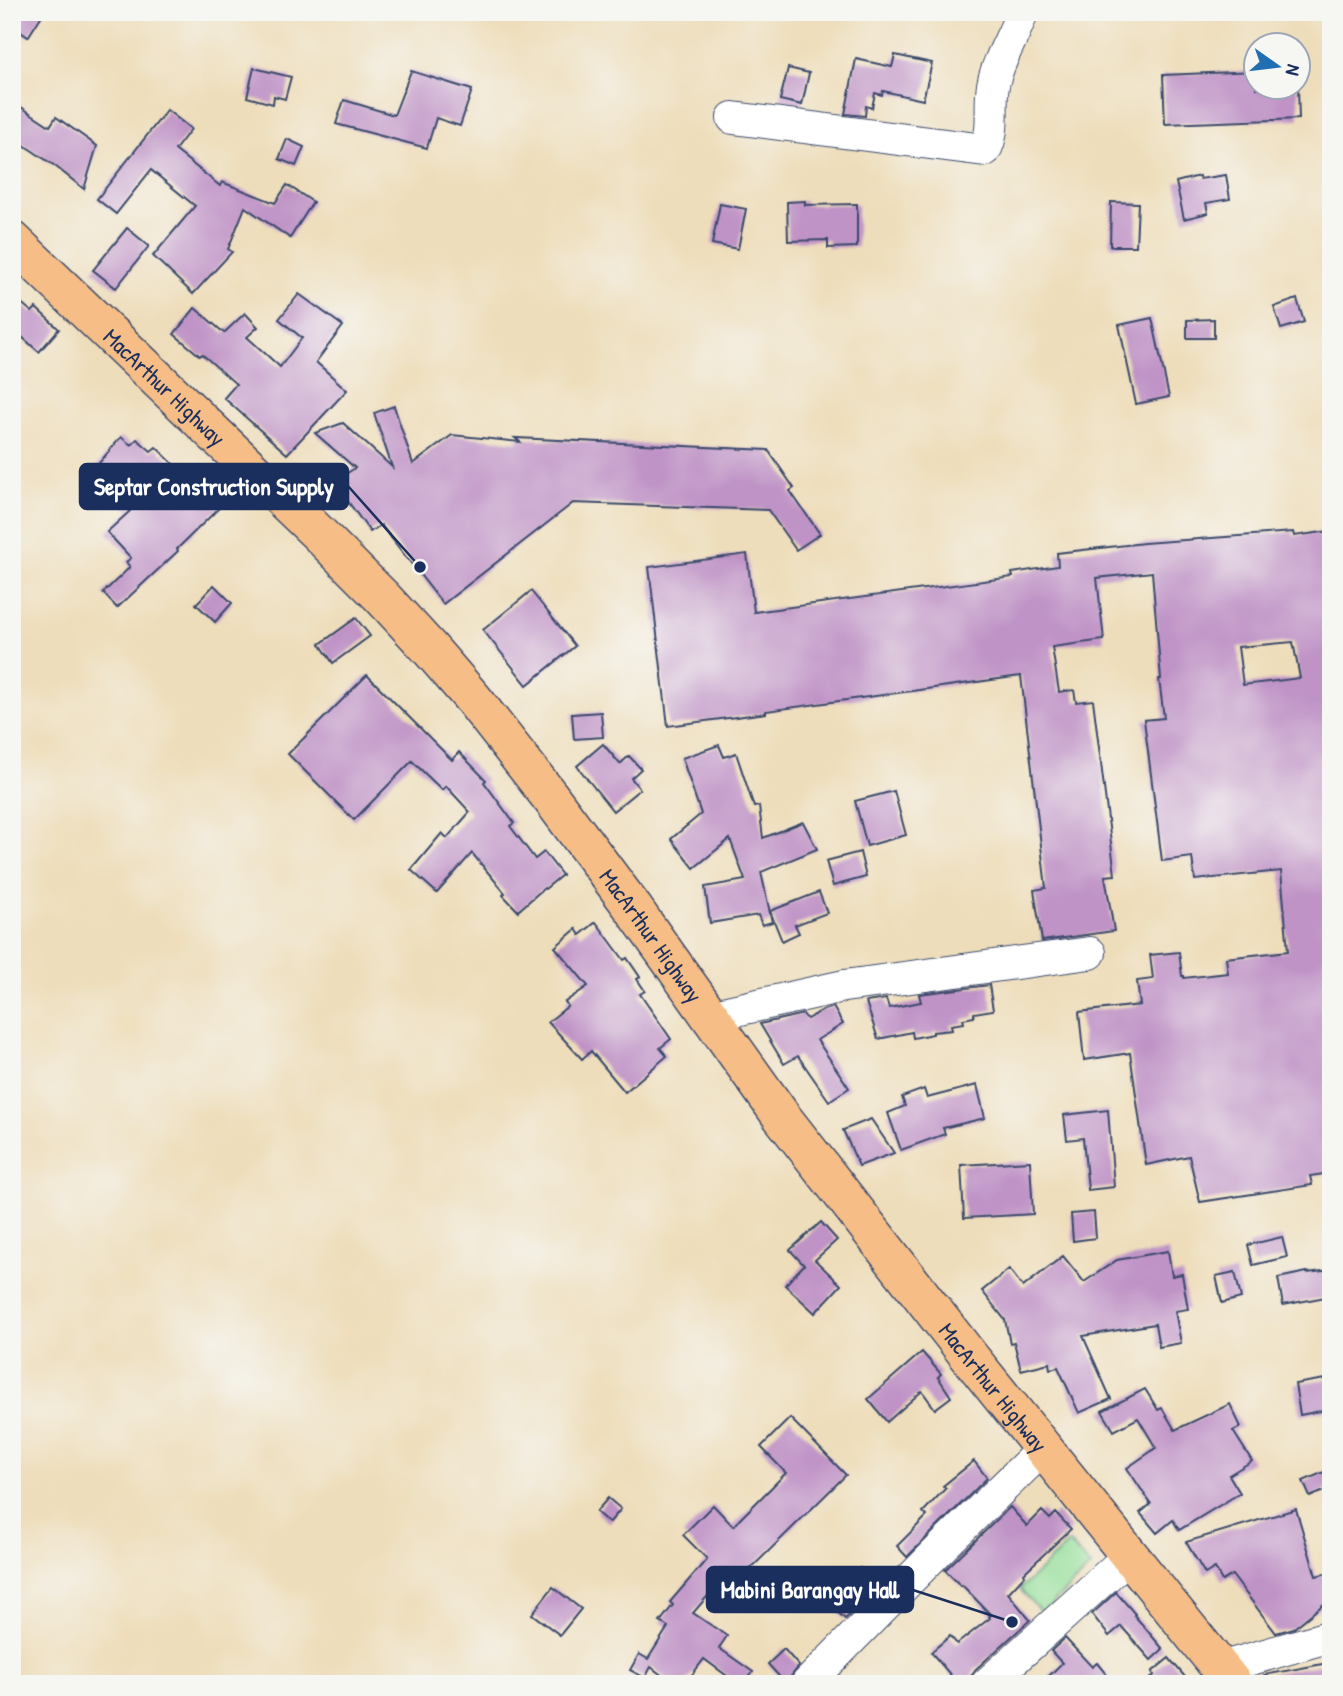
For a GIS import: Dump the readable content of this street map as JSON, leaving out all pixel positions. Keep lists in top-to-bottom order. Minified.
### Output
{"streets":{"highway":["MacArthur Highway"]},"places":["Septar Construction Supply","Mabini Barangay Hall"],"north":"right"}
